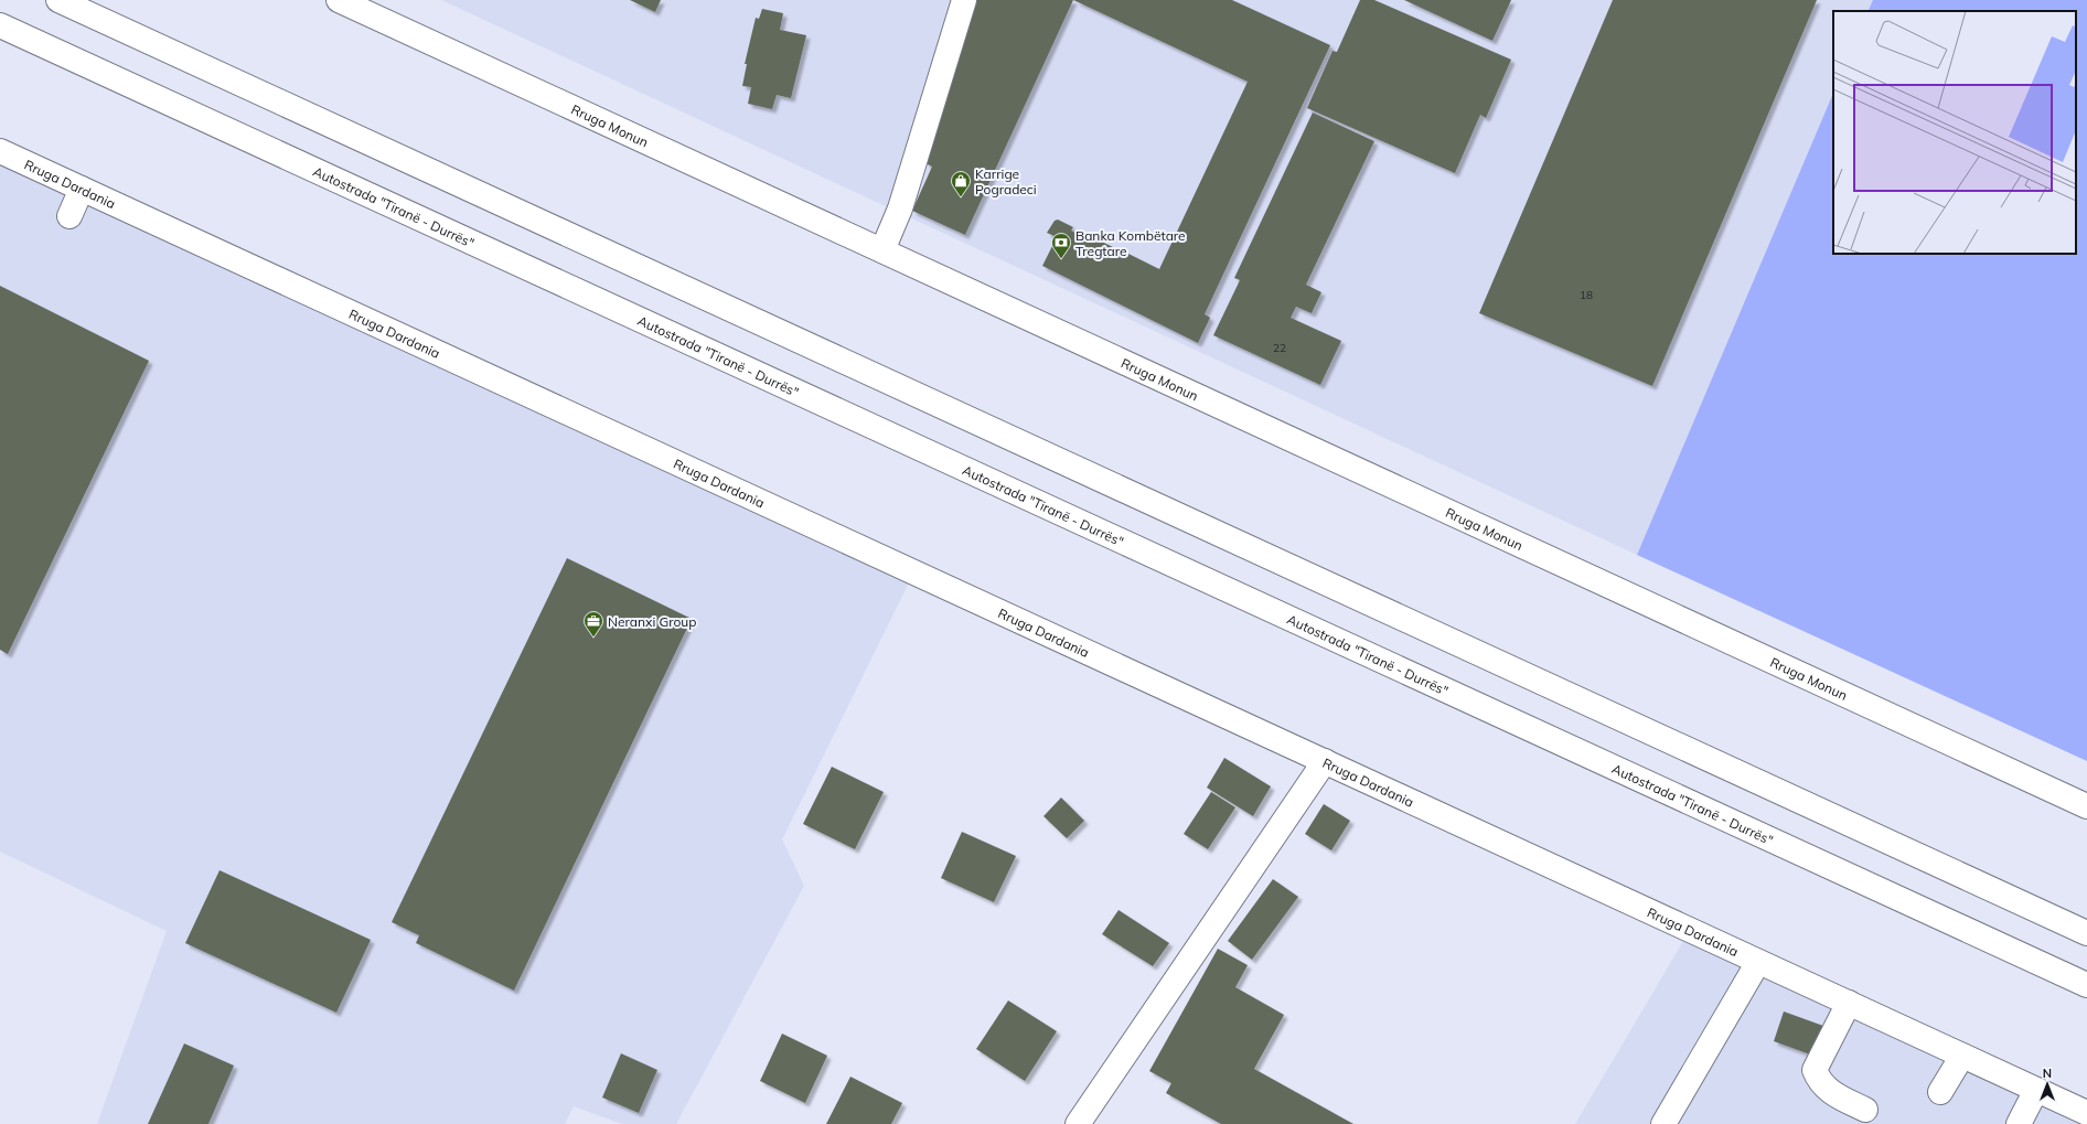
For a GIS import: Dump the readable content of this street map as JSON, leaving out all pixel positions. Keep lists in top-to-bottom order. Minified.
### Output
{"streets":{"main road":["Rruga Monun","Rruga Dardania","Autostrada \"Tiranë - Durrës\""]},"places":{"shop":["Karrige Pogradeci"],"bank":["Banka Kombëtare Tregtare"],"office":["Neranxi Group"]},"house_numbers":["18","22"],"north":"top"}
